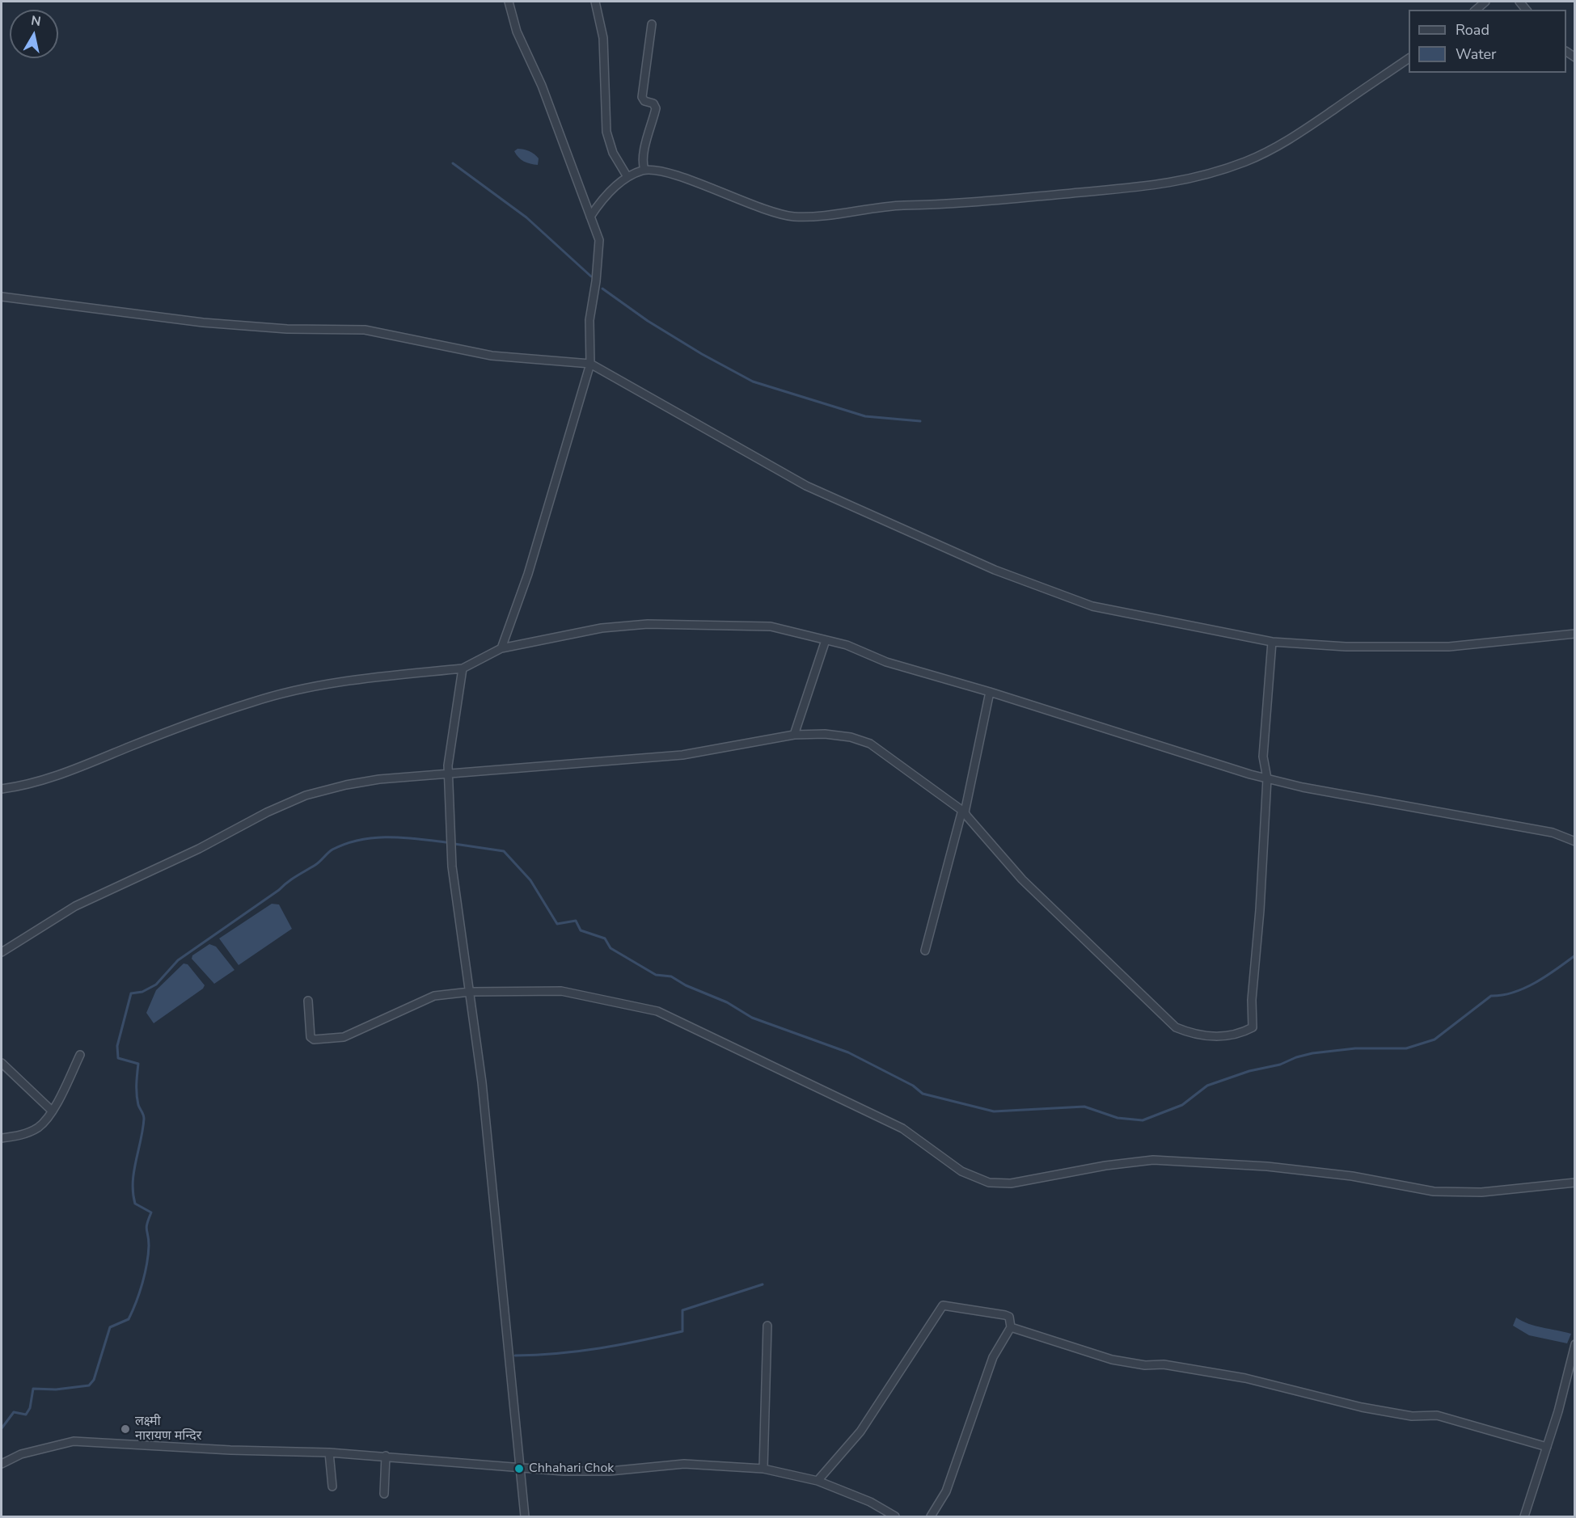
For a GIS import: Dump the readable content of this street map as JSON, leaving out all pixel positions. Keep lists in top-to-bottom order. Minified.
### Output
{"places":["लक्ष्मी नारायण मन्दिर","Chhahari Chok"],"legend":["Road","Water"],"north":"top"}
